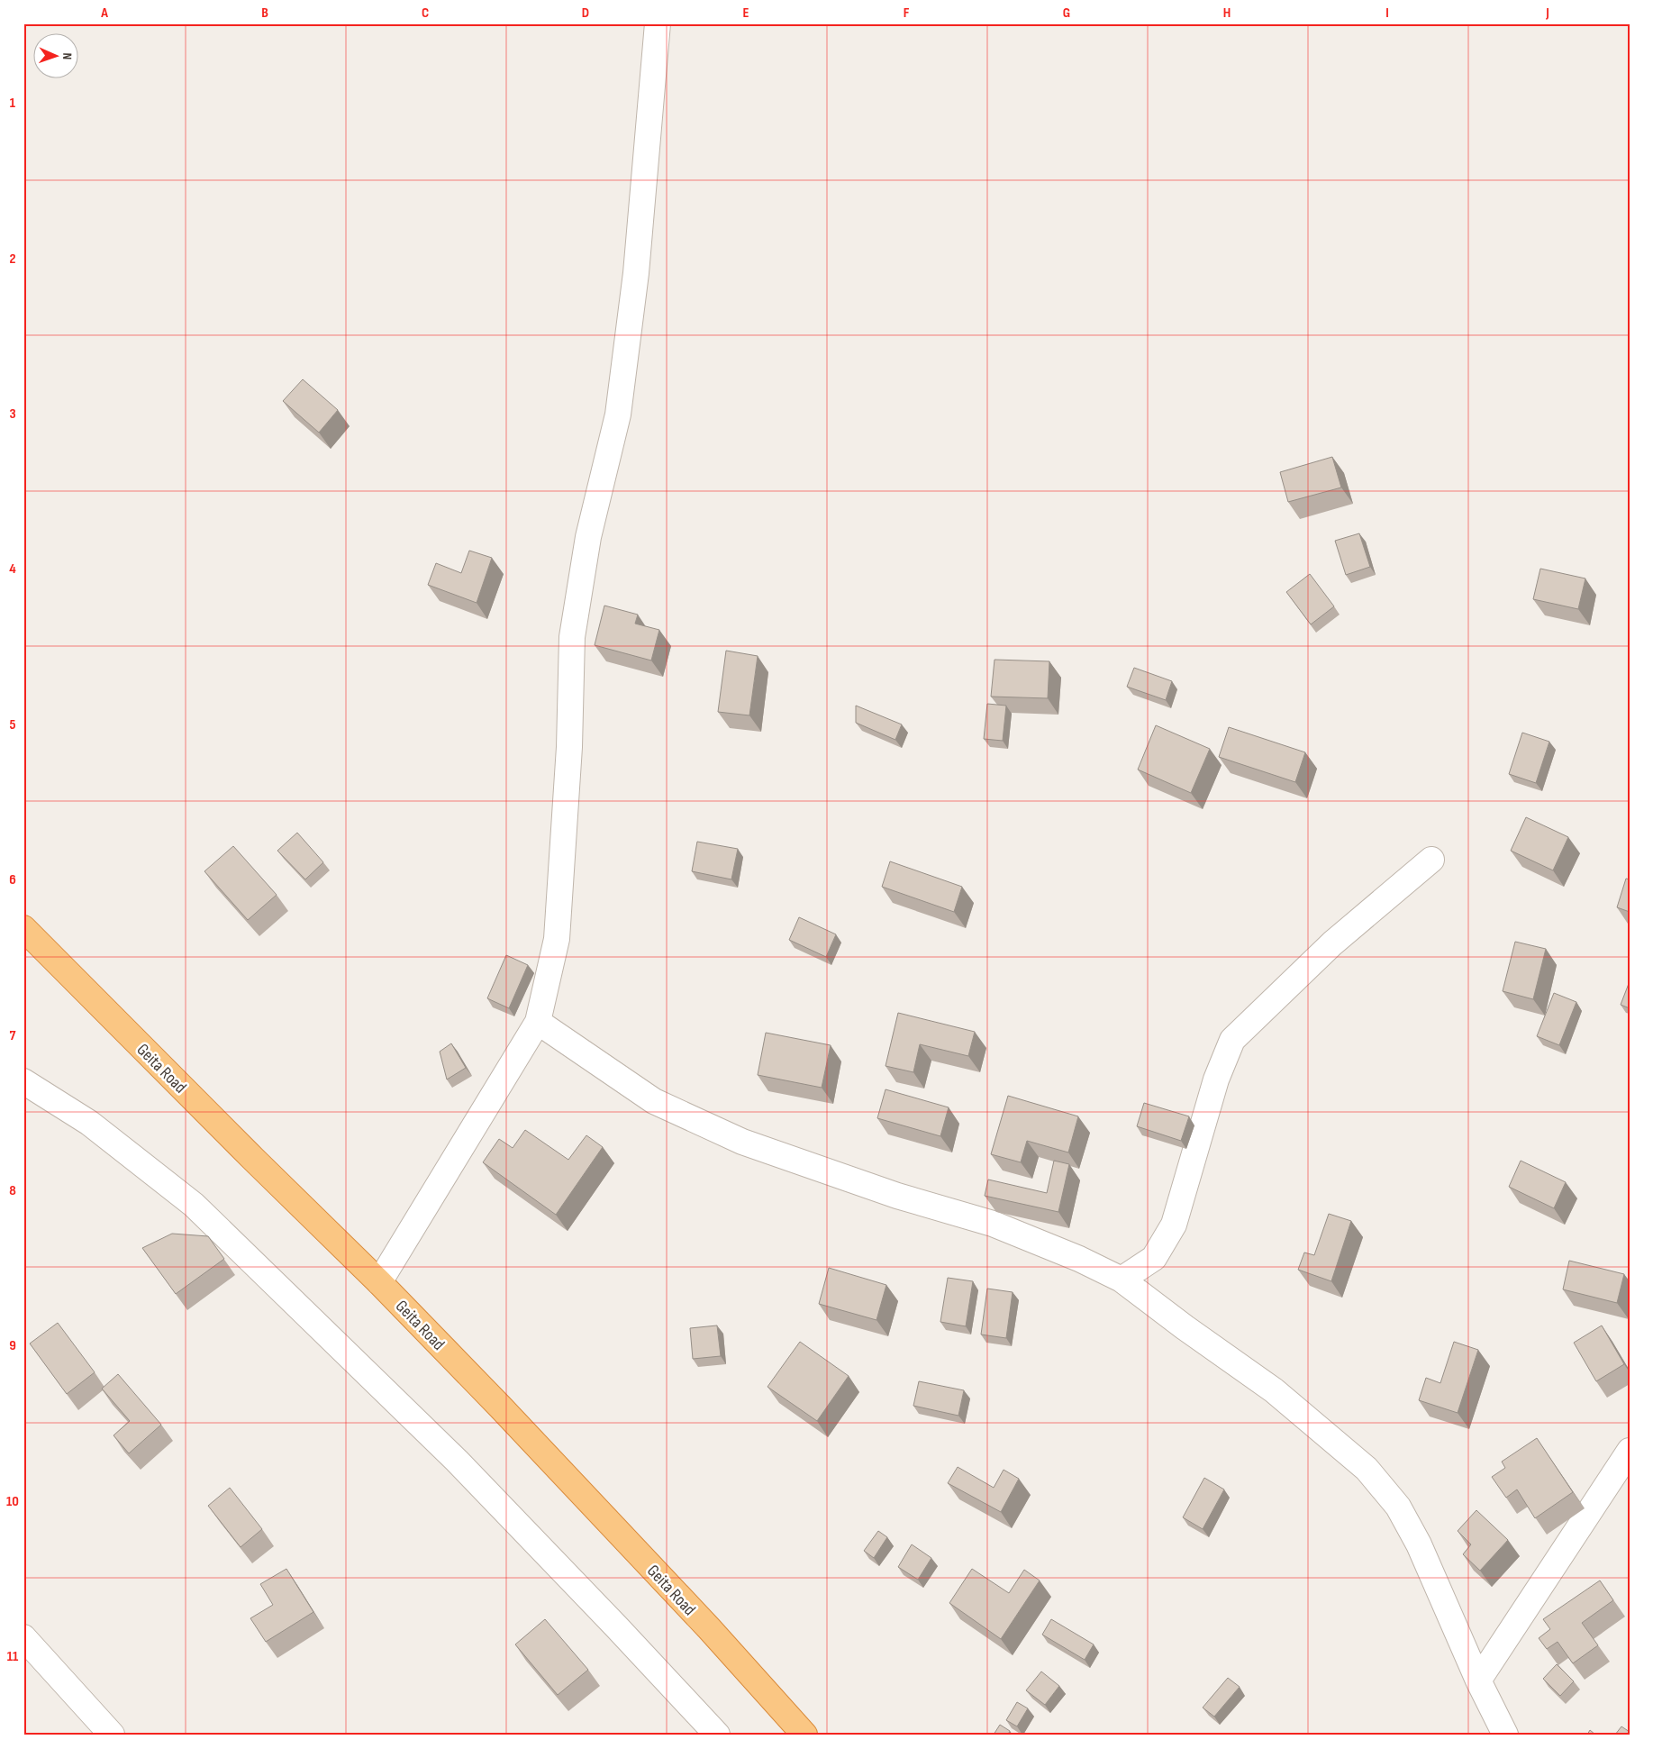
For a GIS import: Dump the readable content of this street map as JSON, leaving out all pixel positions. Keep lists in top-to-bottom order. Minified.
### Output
{"streets":{"highway":["Geita Road"]},"north":"right","grid":{"columns":["A","B","C","D","E","F","G","H","I","J"],"rows":["1","2","3","4","5","6","7","8","9","10","11"]}}
